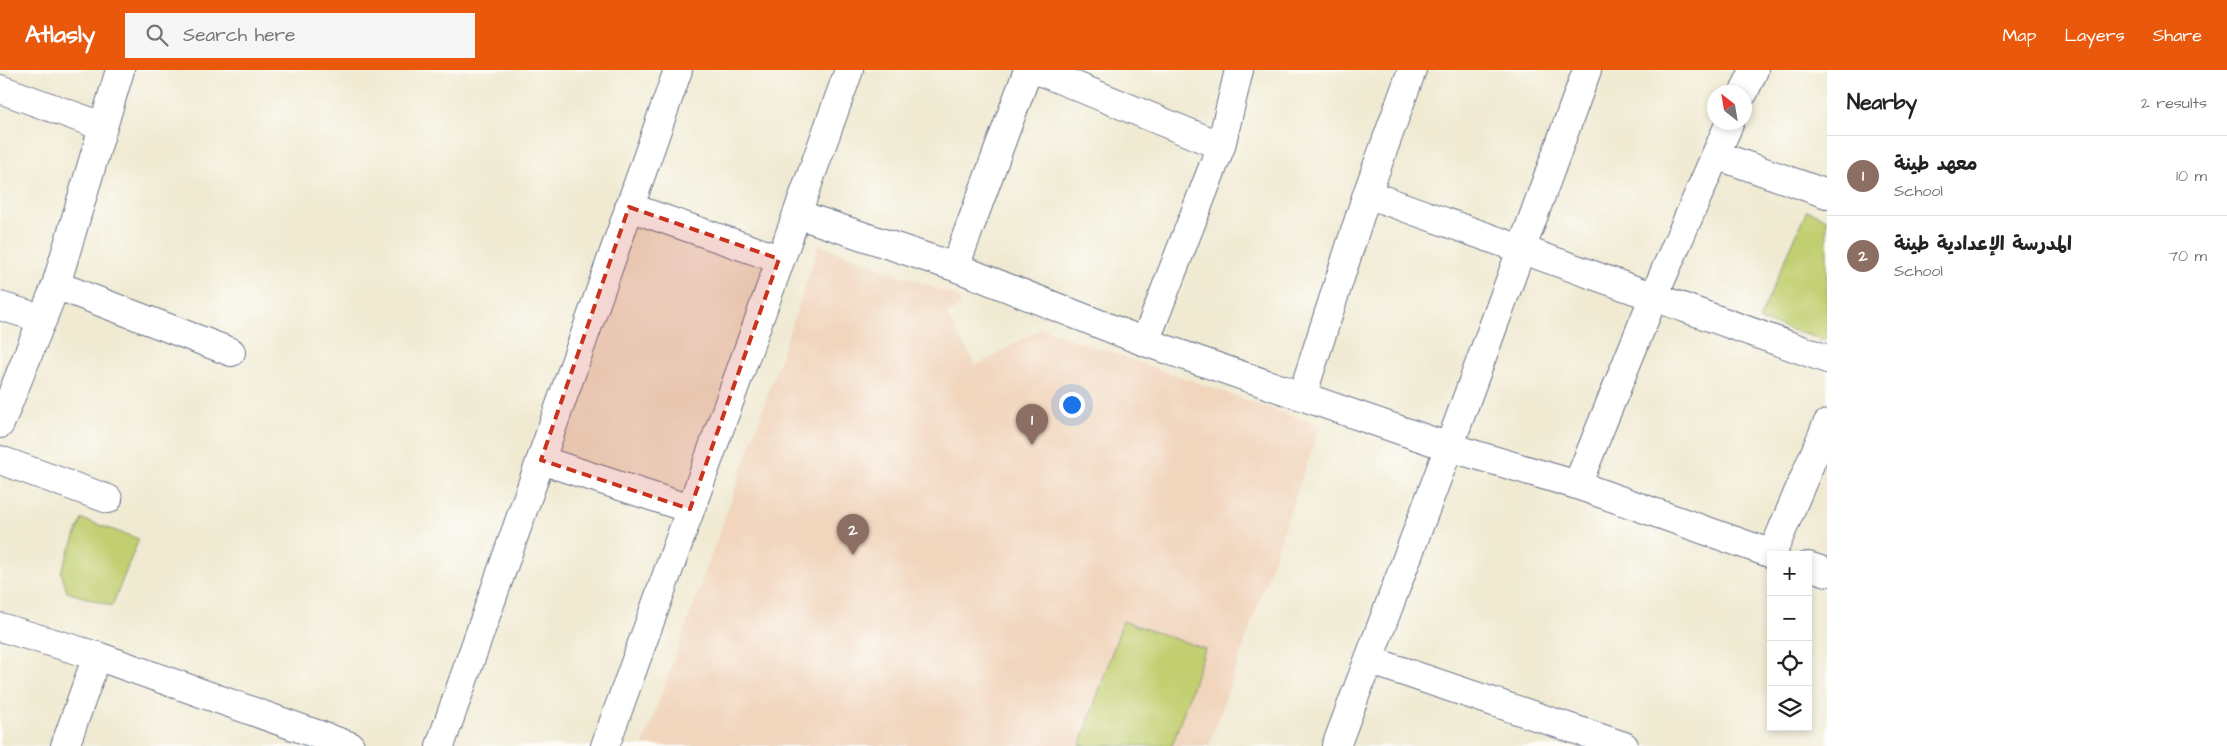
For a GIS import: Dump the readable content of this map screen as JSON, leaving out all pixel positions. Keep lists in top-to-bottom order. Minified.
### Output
{"north":"top left","page":{"header":"Atlasly","search":"Search here","nav":["Map","Layers","Share"],"heading":["Nearby","2 results"],"list":[{"mark":"1","name":"معهد طينة","note":"School","value":"10 m"},{"mark":"2","name":"المدرسة الإعدادية طينة","note":"School","value":"70 m"}],"pins":["1","2"],"map_buttons":["+","−"]}}
